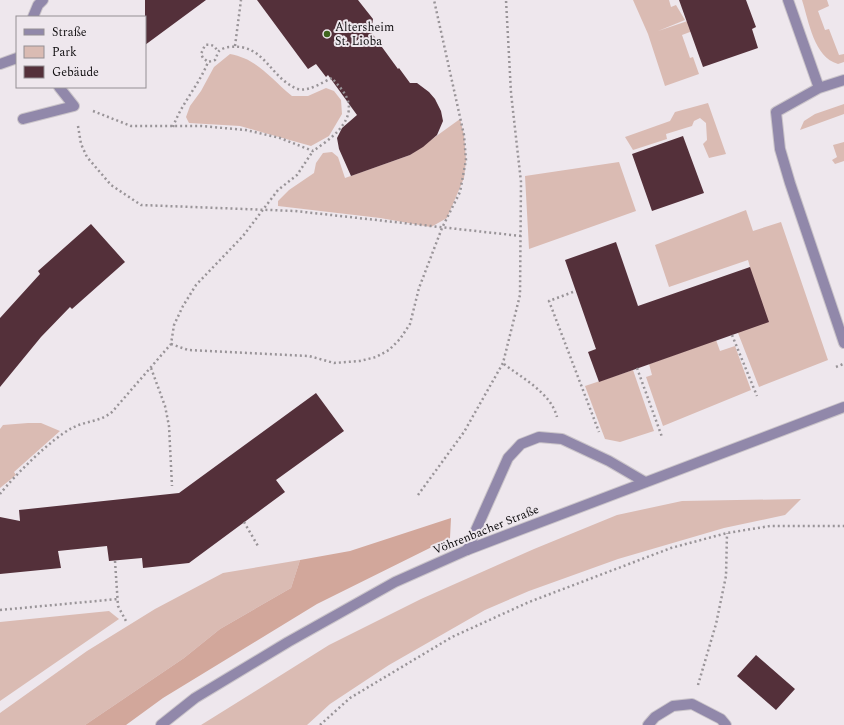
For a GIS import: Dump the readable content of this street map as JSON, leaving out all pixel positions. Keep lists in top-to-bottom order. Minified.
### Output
{"streets":{"street":["Vöhrenbacher Straße"]},"places":["Altersheim St. Lioba"],"legend":["Straße","Park","Gebäude"]}
